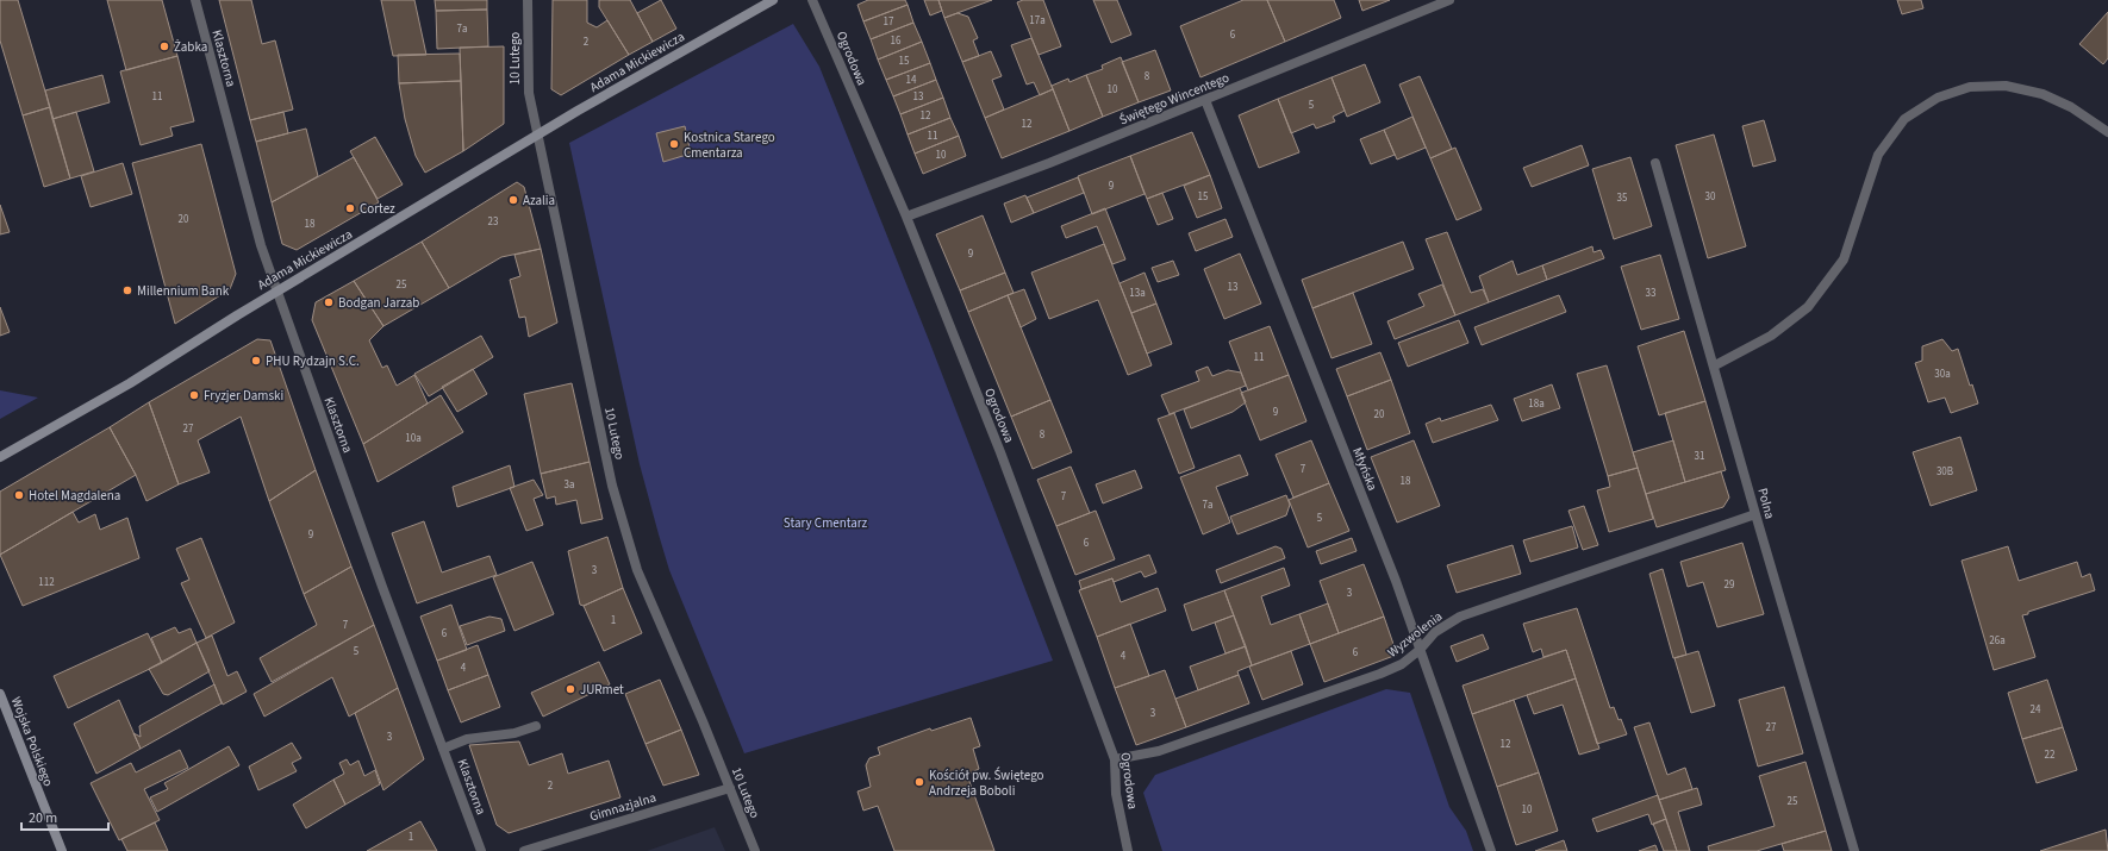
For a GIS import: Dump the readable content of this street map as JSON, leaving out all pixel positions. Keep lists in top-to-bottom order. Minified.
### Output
{"streets":{"street":["Klasztorna","10 Lutego","Ogrodowa","Adama Mickiewicza","Świętego Wincentego","Młyńska","Polna","Wyzwolenia","Wojska Polskiego","Gimnazjalna"]},"crossings":[["Klasztorna","Adama Mickiewicza"],["10 Lutego","Adama Mickiewicza"],["10 Lutego","Gimnazjalna"],["Ogrodowa","Świętego Wincentego"],["Ogrodowa","Wyzwolenia"],["Świętego Wincentego","Młyńska"],["Młyńska","Wyzwolenia"],["Polna","Wyzwolenia"]],"parks":["Stary Cmentarz"],"places":["Żabka","Kostnica Starego Cmentarza","Azalia","Cortez","Millennium Bank","Bodgan Jarzab","PHU Rydzajn S.C.","Fryzjer Damski","Hotel Magdalena","JURmet","Kościół pw. Świętego Andrzeja Boboli"],"house_numbers":["17a","17","7a","6","16","2","15","8","14","10","11","13","5","12","12","11","10","9","15","30","35","20","23","18","9","25","13","13a","33","11","30a","18a","9","20","27","8","10a","31","7","30B","18","3a","7","7a","5","9","6","3","112","29","3","1","7","6","26a","5","6","4","4","24","3","27","3","12","22","2","25","10","1"],"scale_bar":"20 m"}
